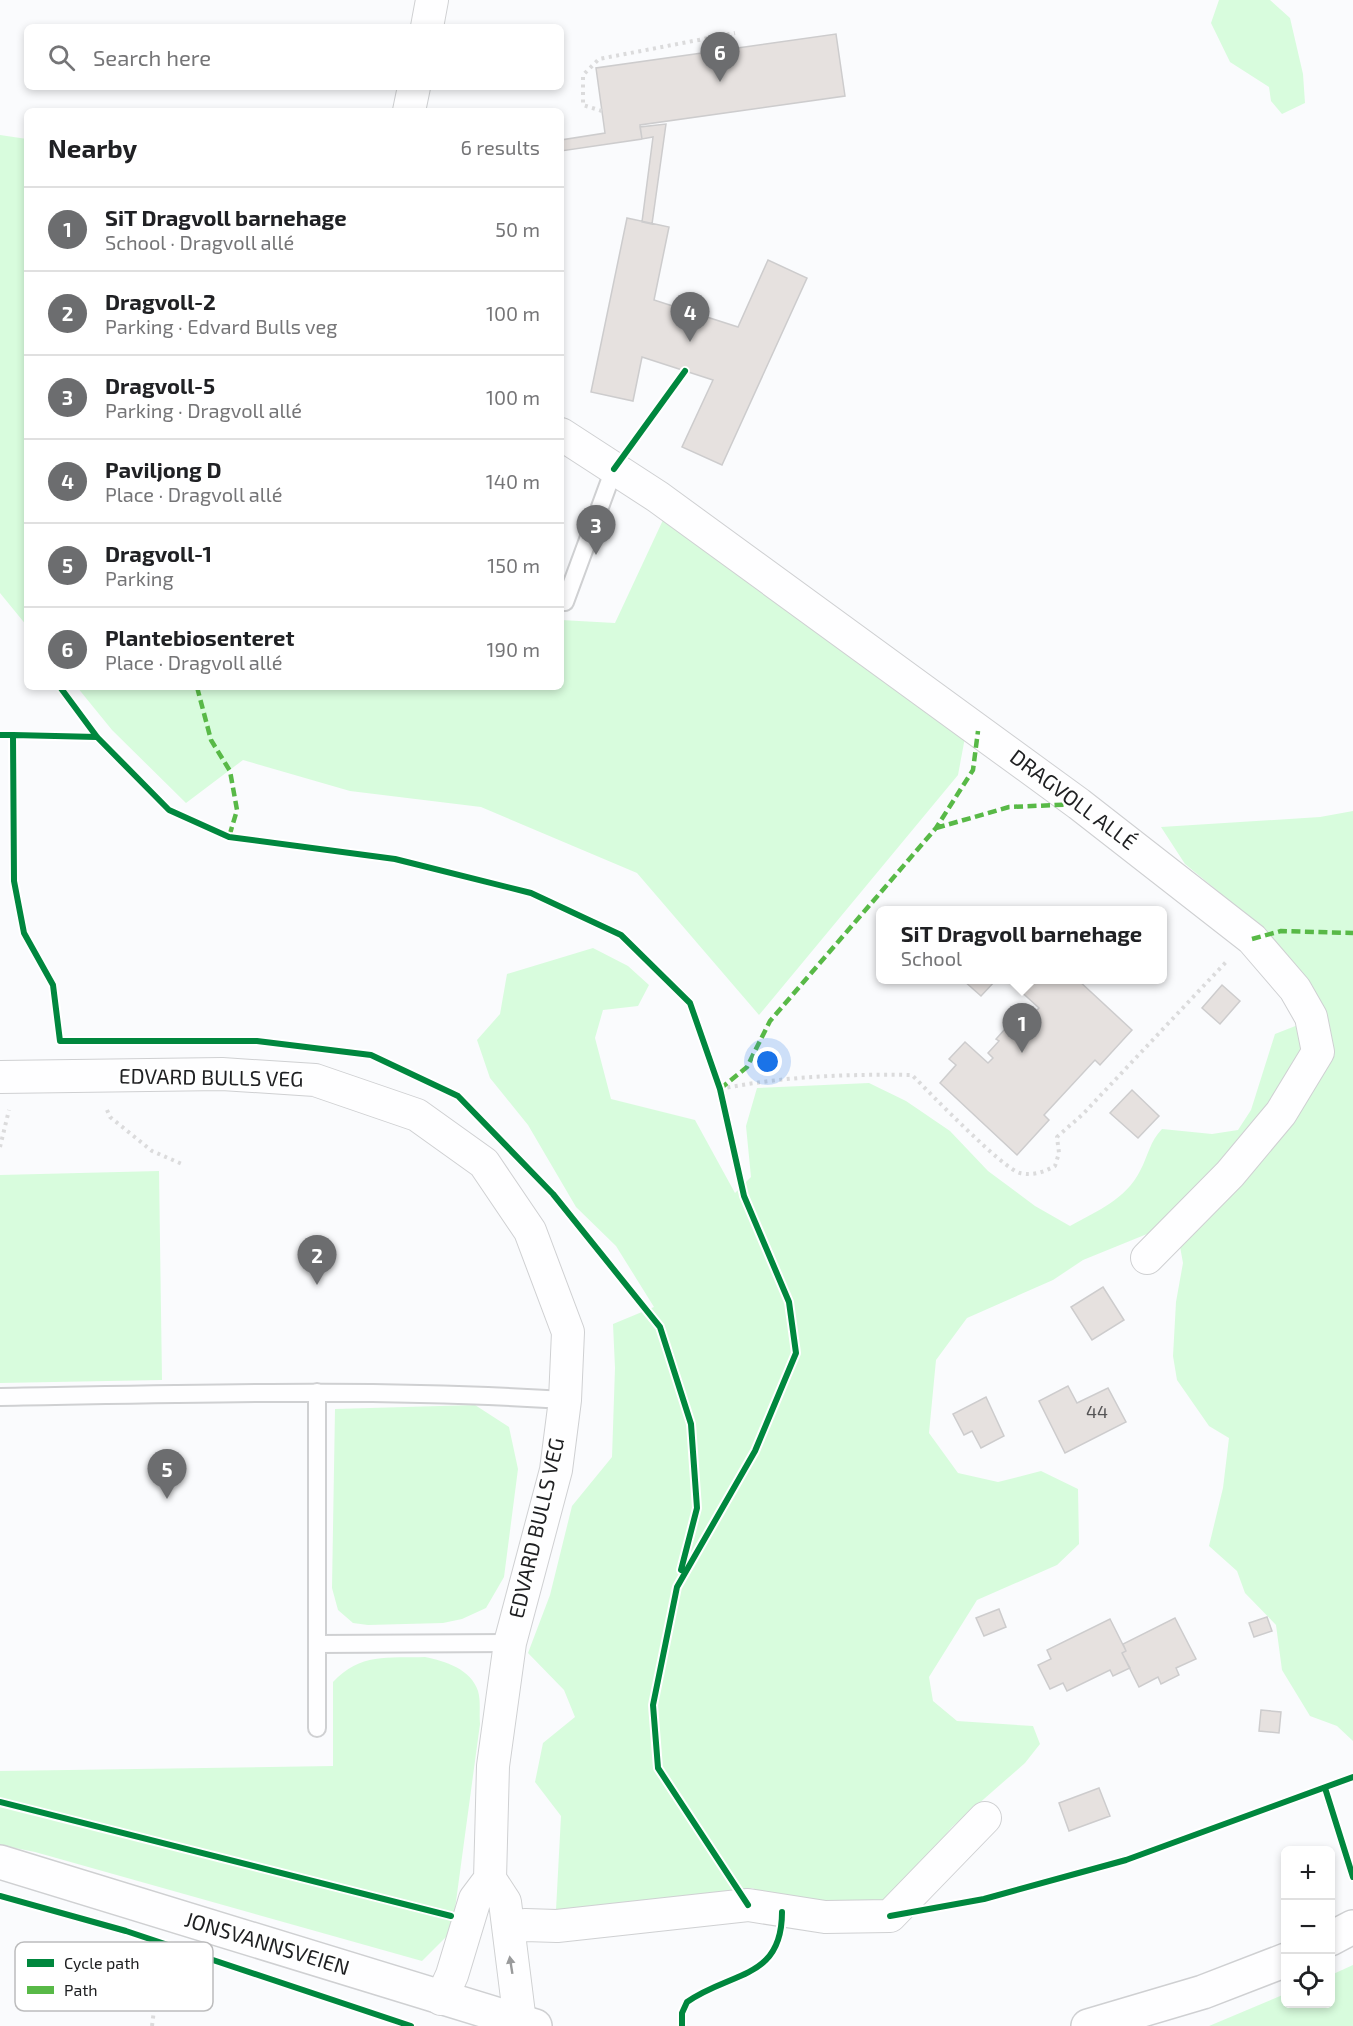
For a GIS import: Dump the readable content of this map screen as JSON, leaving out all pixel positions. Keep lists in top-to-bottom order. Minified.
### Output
{"streets":{"main road":["JONSVANNSVEIEN"],"street":["DRAGVOLL ALLÉ","EDVARD BULLS VEG"]},"house_numbers":["44"],"legend":["Cycle path","Path"],"page":{"search":"Search here","pins":["6","4","3","1","2","5"],"heading":["Nearby","6 results"],"list":[{"mark":"1","name":"SiT Dragvoll barnehage","note":"School · Dragvoll allé","value":"50 m"},{"mark":"2","name":"Dragvoll-2","note":"Parking · Edvard Bulls veg","value":"100 m"},{"mark":"3","name":"Dragvoll-5","note":"Parking · Dragvoll allé","value":"100 m"},{"mark":"4","name":"Paviljong D","note":"Place · Dragvoll allé","value":"140 m"},{"mark":"5","name":"Dragvoll-1","note":"Parking","value":"150 m"},{"mark":"6","name":"Plantebiosenteret","note":"Place · Dragvoll allé","value":"190 m"}],"popup":["SiT Dragvoll barnehage","School"],"map_buttons":["+","−"]}}
